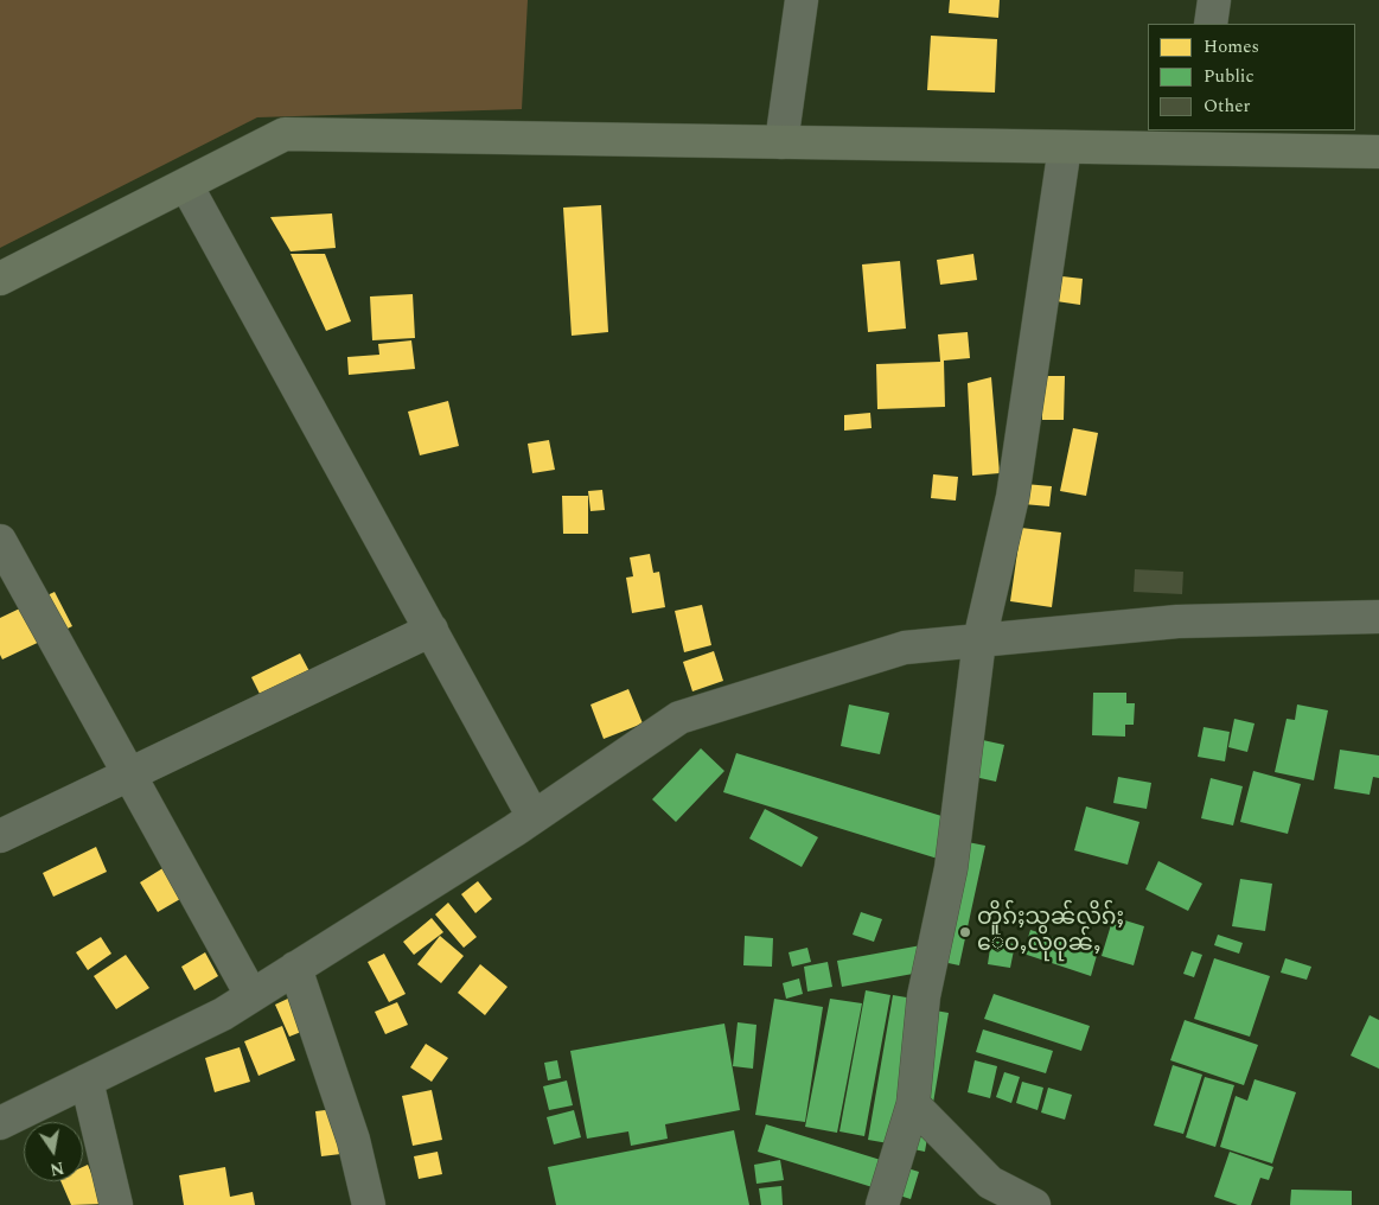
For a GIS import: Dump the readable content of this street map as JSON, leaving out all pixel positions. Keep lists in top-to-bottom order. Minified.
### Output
{"places":["တိူၵ်ႈသွၼ်လိၵ်ႈ ေဝႇလုဝုၼ်ႇ"],"legend":["Homes","Public","Other"],"north":"bottom"}
